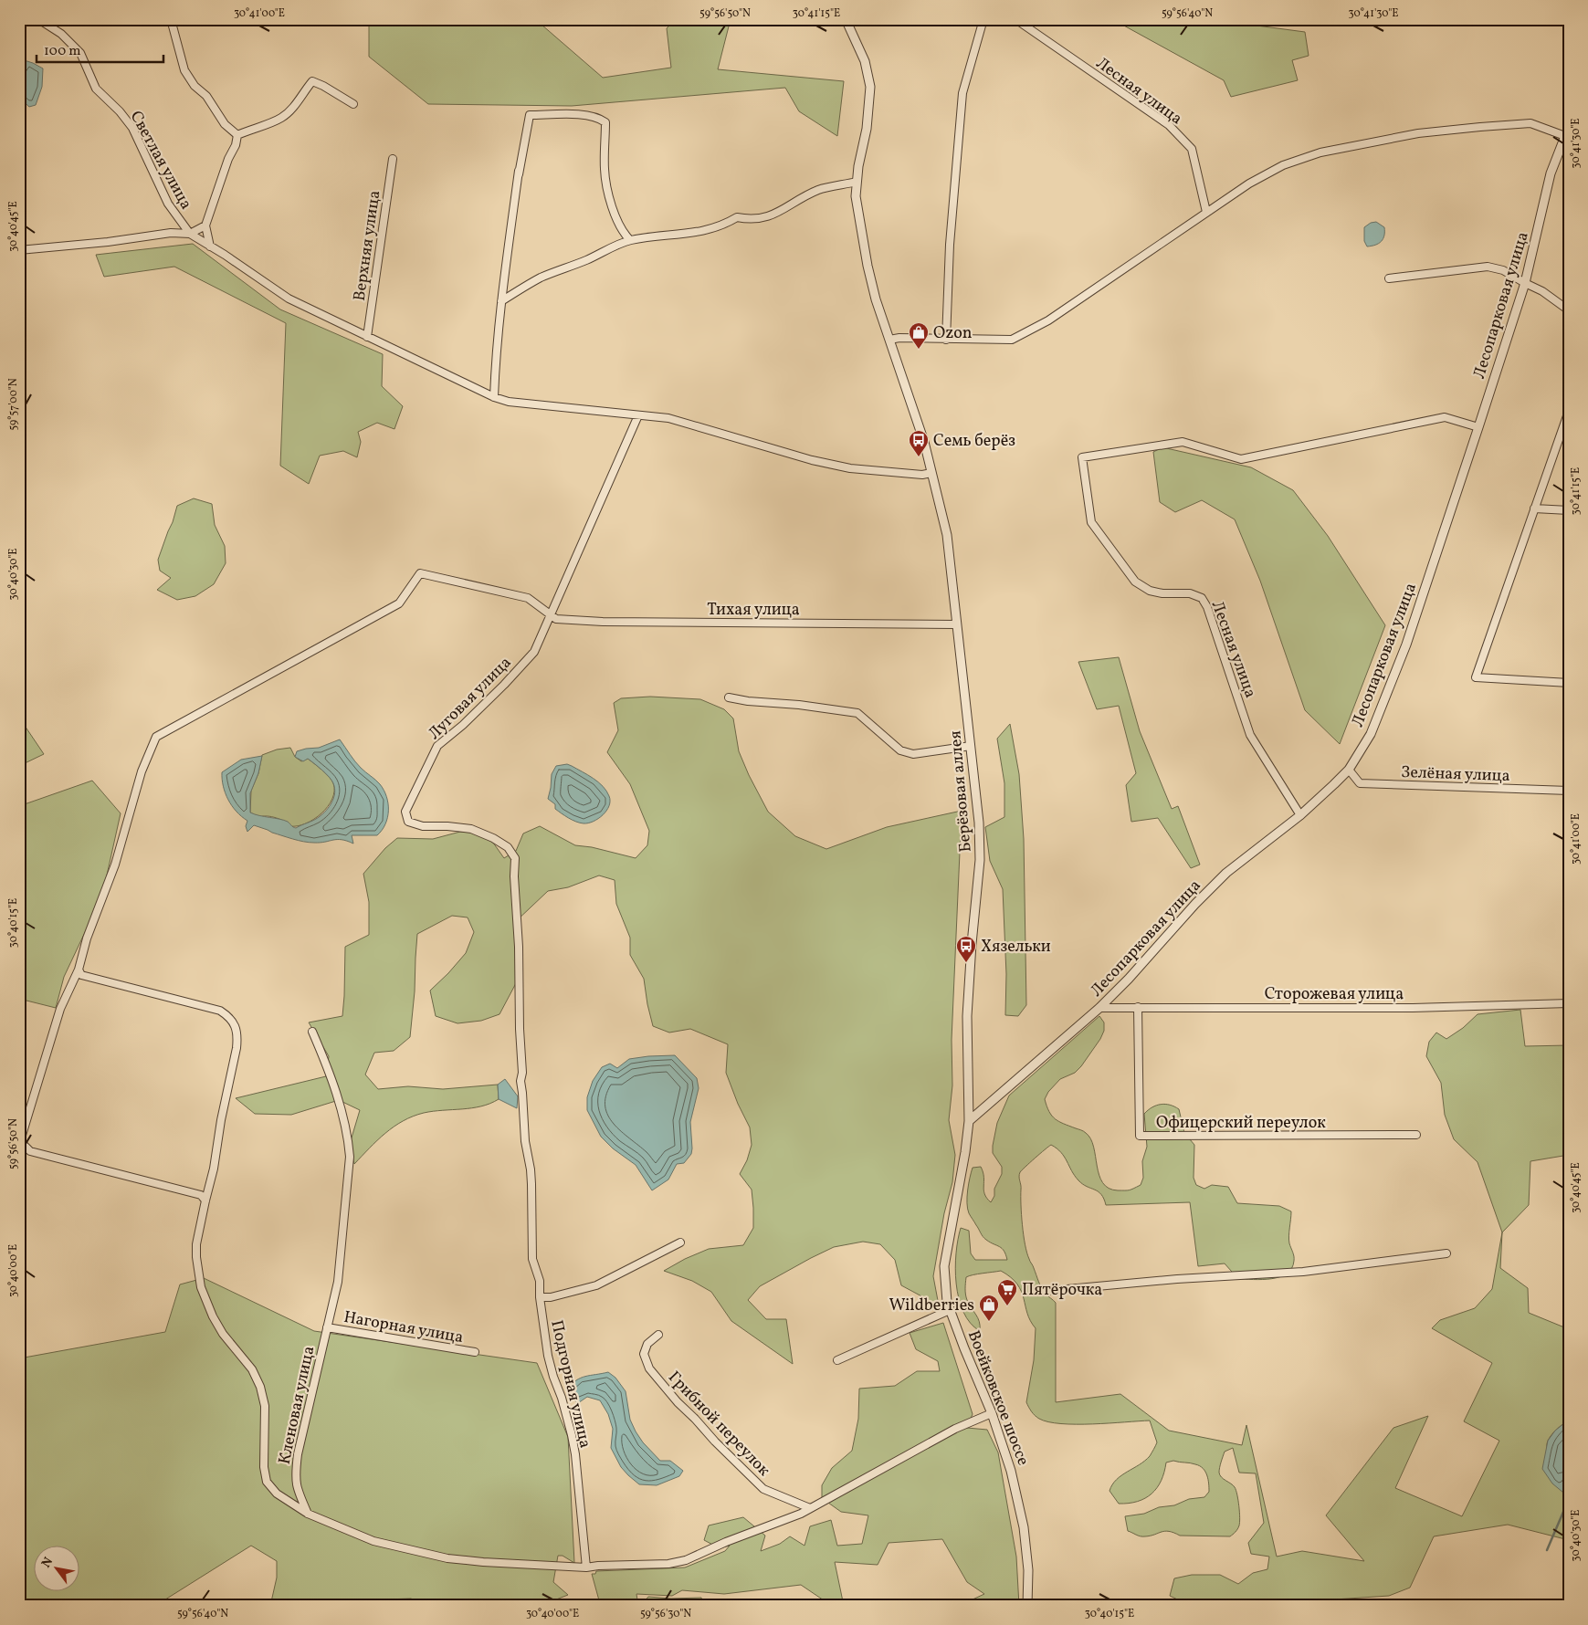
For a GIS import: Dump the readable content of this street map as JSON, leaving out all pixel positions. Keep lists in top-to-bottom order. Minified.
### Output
{"streets":{"street":["Лесная улица","Светлая улица","Верхняя улица","Лесопарковая улица","Тихая улица","Луговая улица","Зелёная улица","Берёзовая аллея","Сторожевая улица","Офицерский переулок","Нагорная улица","Подгорная улица","Воейковское шоссе","Кленовая улица","Грибной переулок"]},"crossings":[["Лесная улица","Лесопарковая улица"],["Лесопарковая улица","Зелёная улица"],["Лесопарковая улица","Берёзовая аллея"],["Лесопарковая улица","Сторожевая улица"],["Лесопарковая улица","Воейковское шоссе"],["Тихая улица","Луговая улица"],["Тихая улица","Берёзовая аллея"],["Луговая улица","Подгорная улица"],["Берёзовая аллея","Воейковское шоссе"],["Сторожевая улица","Офицерский переулок"],["Нагорная улица","Кленовая улица"]],"places":{"shop":["Ozon","Wildberries"],"bus stop":["Семь берёз","Хязельки"],"supermarket":["Пятёрочка"]},"scale_bar":"100 m","north":"top left","coordinates":["30°41'00\"E","59°56'50\"N","30°41'15\"E","59°56'40\"N","30°41'30\"E","30°40'45\"E","59°57'00\"N","30°40'30\"E","30°40'15\"E","30°40'00\"E","59°56'30\"N"]}
